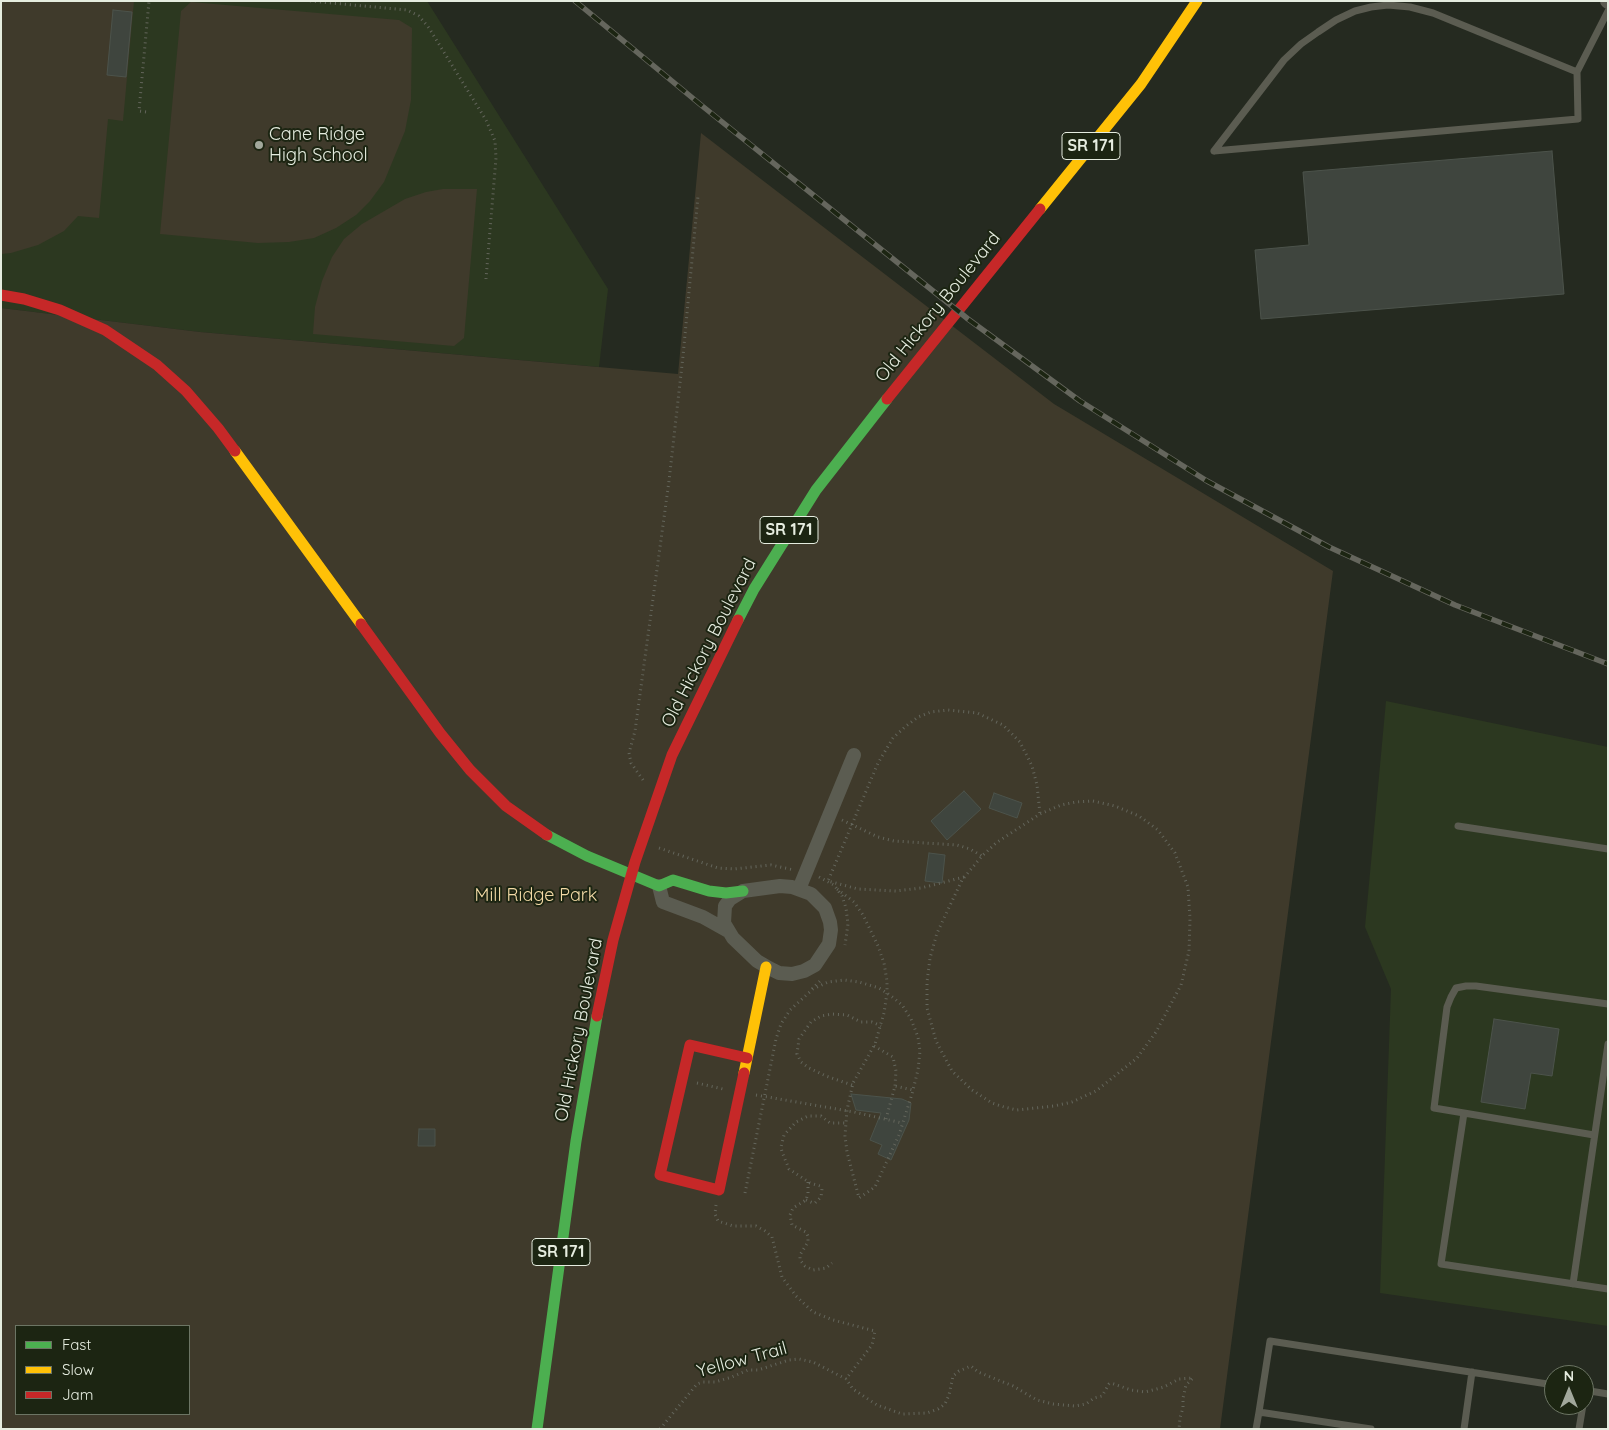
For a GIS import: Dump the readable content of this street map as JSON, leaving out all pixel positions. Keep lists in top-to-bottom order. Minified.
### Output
{"streets":{"main road":["SR 171","Old Hickory Boulevard"],"path":["Yellow Trail"]},"parks":["Mill Ridge Park"],"places":["Cane Ridge High School"],"legend":["Fast","Slow","Jam"],"north":"top"}
